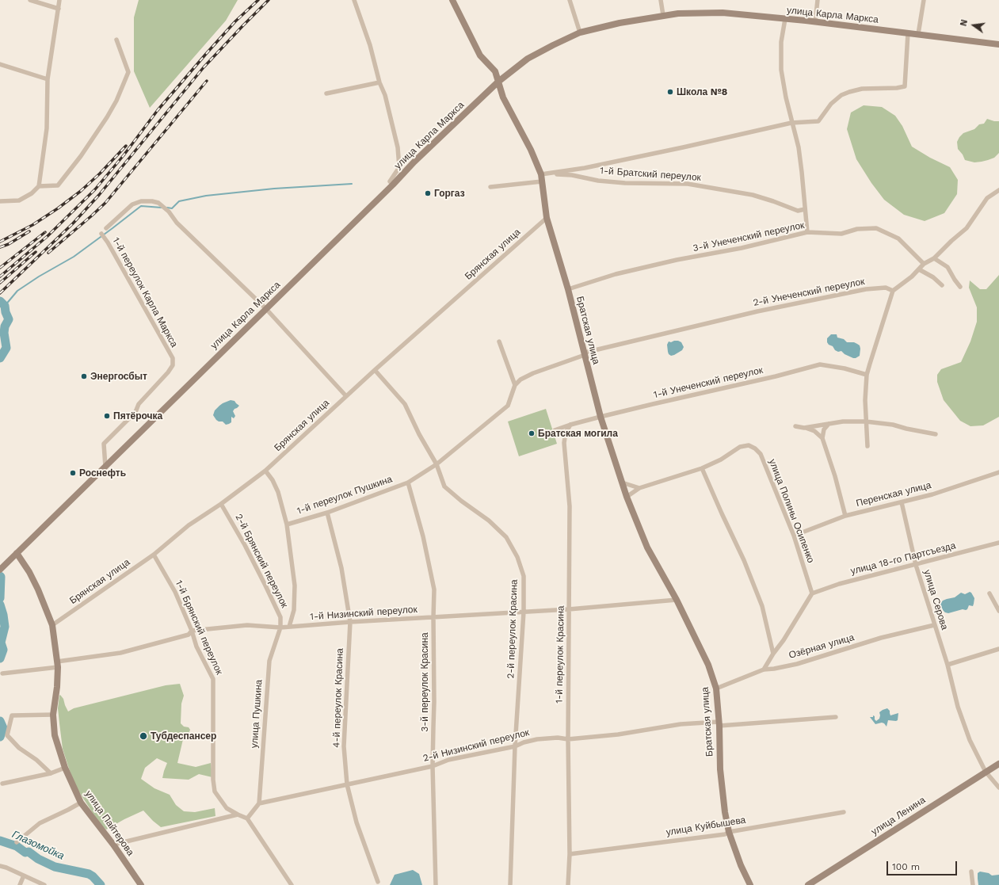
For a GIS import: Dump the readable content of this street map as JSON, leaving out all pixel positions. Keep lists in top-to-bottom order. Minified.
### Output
{"streets":{"main road":["улица Карла Маркса","Братская улица","улица Ленина","улица Пайтерова"],"street":["1-й Братский переулок","3-й Унеченский переулок","Брянская улица","1-й переулок Карла Маркса","2-й Унеченский переулок","1-й Унеченский переулок","Перенская улица","1-й переулок Пушкина","улица Полины Осипенко","улица 18-го Партсъезда","2-й Брянский переулок","улица Серова","1-й Низинский переулок","1-й Брянский переулок","2-й переулок Красина","Озёрная улица","1-й переулок Красина","3-й переулок Красина","4-й переулок Красина","улица Пушкина","2-й Низинский переулок","улица Куйбышева"]},"crossings":[["улица Карла Маркса","1-й Братский переулок"],["улица Карла Маркса","1-й переулок Карла Маркса"],["улица Карла Маркса","Братская улица"],["улица Карла Маркса","улица Пайтерова"],["1-й Братский переулок","Братская улица"],["3-й Унеченский переулок","Братская улица"],["Брянская улица","Братская улица"],["Брянская улица","2-й Брянский переулок"],["Брянская улица","1-й Брянский переулок"],["Брянская улица","2-й переулок Красина"],["Брянская улица","улица Пайтерова"],["2-й Унеченский переулок","Братская улица"],["2-й Унеченский переулок","1-й переулок Пушкина"],["Братская улица","1-й Унеченский переулок"],["Братская улица","1-й Низинский переулок"],["Братская улица","Озёрная улица"],["Братская улица","2-й Низинский переулок"],["Братская улица","улица Куйбышева"],["1-й Унеченский переулок","1-й переулок Красина"],["Перенская улица","улица Полины Осипенко"],["Перенская улица","улица Серова"],["1-й переулок Пушкина","2-й переулок Красина"],["1-й переулок Пушкина","3-й переулок Красина"],["1-й переулок Пушкина","4-й переулок Красина"],["улица Полины Осипенко","улица 18-го Партсъезда"],["улица 18-го Партсъезда","улица Серова"],["2-й Брянский переулок","1-й Низинский переулок"],["2-й Брянский переулок","улица Пушкина"],["улица Серова","Озёрная улица"],["улица Серова","улица Ленина"],["1-й Низинский переулок","1-й Брянский переулок"],["1-й Низинский переулок","2-й переулок Красина"],["1-й Низинский переулок","1-й переулок Красина"],["1-й Низинский переулок","3-й переулок Красина"],["1-й Низинский переулок","4-й переулок Красина"],["1-й Низинский переулок","улица Пушкина"],["1-й Низинский переулок","улица Пайтерова"],["2-й переулок Красина","2-й Низинский переулок"],["1-й переулок Красина","2-й Низинский переулок"],["1-й переулок Красина","улица Куйбышева"],["3-й переулок Красина","2-й Низинский переулок"],["4-й переулок Красина","2-й Низинский переулок"],["улица Пушкина","2-й Низинский переулок"]],"water":["Глазомойка"],"places":["Школа №8","Горгаз","Энергосбыт","Пятёрочка","Братская могила","Роснефть","Тубдеспансер"],"scale_bar":"100 m","north":"left"}
